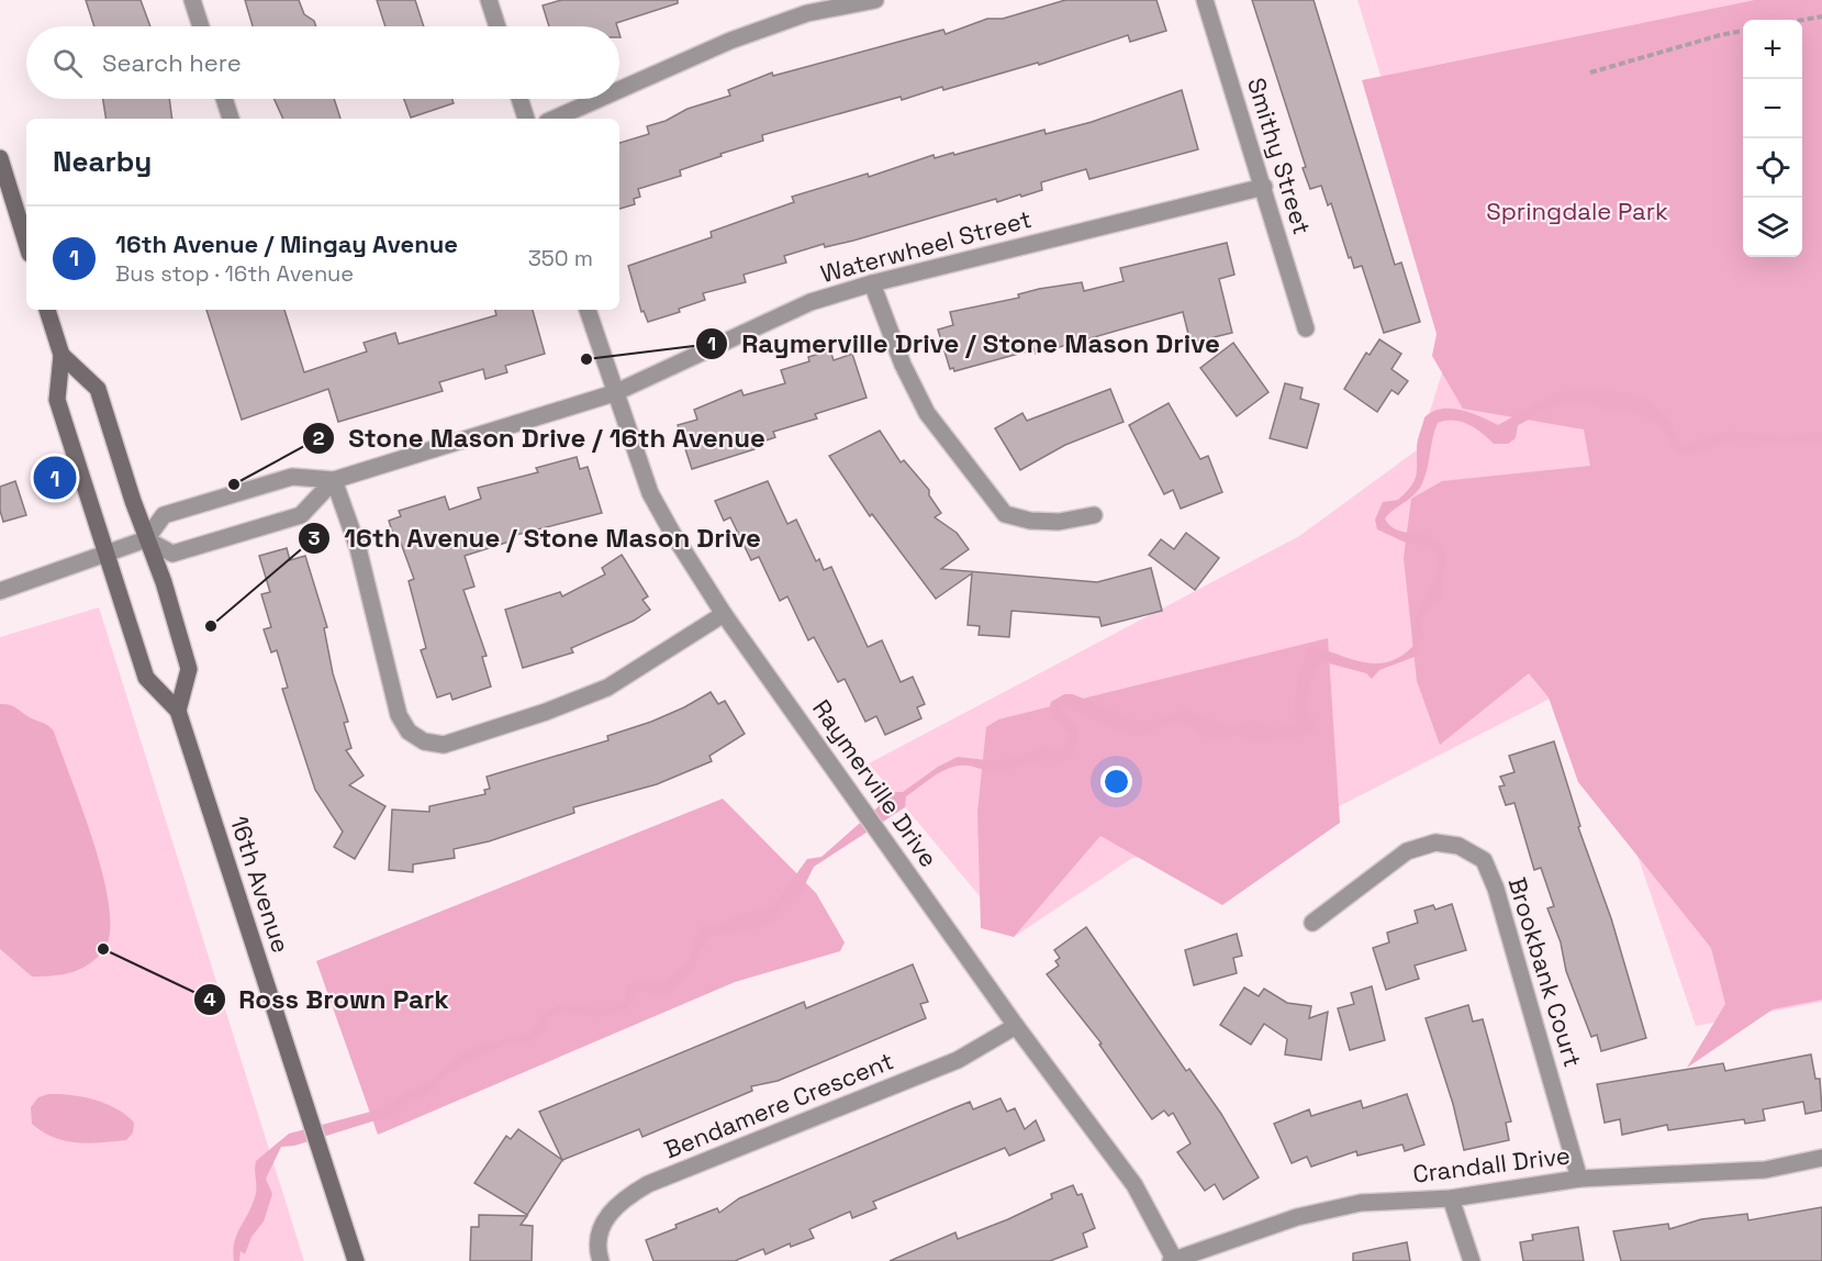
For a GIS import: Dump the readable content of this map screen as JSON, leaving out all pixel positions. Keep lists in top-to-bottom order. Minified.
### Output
{"streets":{"main road":["16th Avenue"],"street":["Smithy Street","Waterwheel Street","Raymerville Drive","Brookbank Court","Bendamere Crescent","Crandall Drive"]},"crossings":[["Smithy Street","Waterwheel Street"],["Waterwheel Street","Raymerville Drive"],["Raymerville Drive","Bendamere Crescent"],["Raymerville Drive","Crandall Drive"],["Brookbank Court","Crandall Drive"]],"parks":["Springdale Park"],"places":["Raymerville Drive / Stone Mason Drive","Stone Mason Drive / 16th Avenue","16th Avenue / Stone Mason Drive","Ross Brown Park"],"page":{"map_buttons":["+","−"],"search":"Search here","heading":"Nearby","list":[{"mark":"1","name":"16th Avenue / Mingay Avenue","note":"Bus stop · 16th Avenue","value":"350 m"}],"pins":"1"}}
